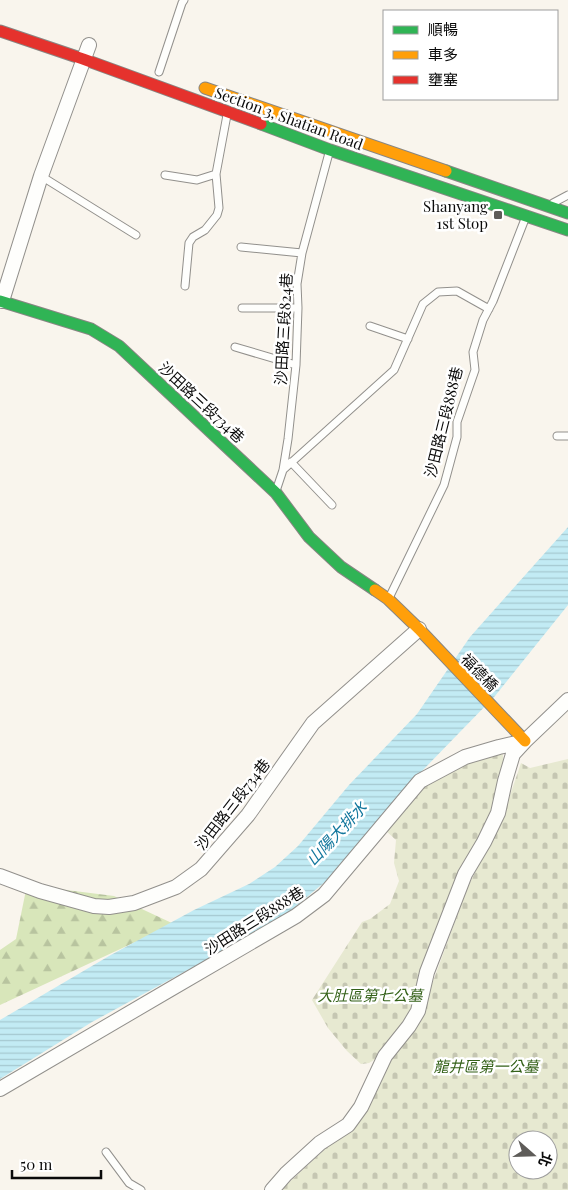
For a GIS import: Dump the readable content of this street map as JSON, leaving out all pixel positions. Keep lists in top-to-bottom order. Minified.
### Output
{"streets":{"main road":["Section 3, Shatian Road","沙田路三段734巷","福德橋"],"street":["沙田路三段888巷"],"lane":["沙田路三段824巷"]},"crossings":[["Section 3, Shatian Road","沙田路三段824巷"],["Section 3, Shatian Road","沙田路三段734巷"],["Section 3, Shatian Road","沙田路三段888巷"],["沙田路三段824巷","沙田路三段734巷"],["沙田路三段824巷","沙田路三段888巷"],["沙田路三段734巷","沙田路三段888巷"],["沙田路三段734巷","福德橋"],["沙田路三段888巷","福德橋"]],"water":["山陽大排水"],"parks":["大肚區第七公墓","龍井區第一公墓"],"places":{"transit":["Shanyang 1st Stop"]},"legend":["順暢","車多","壅塞"],"scale_bar":"50 m","north":"right"}
